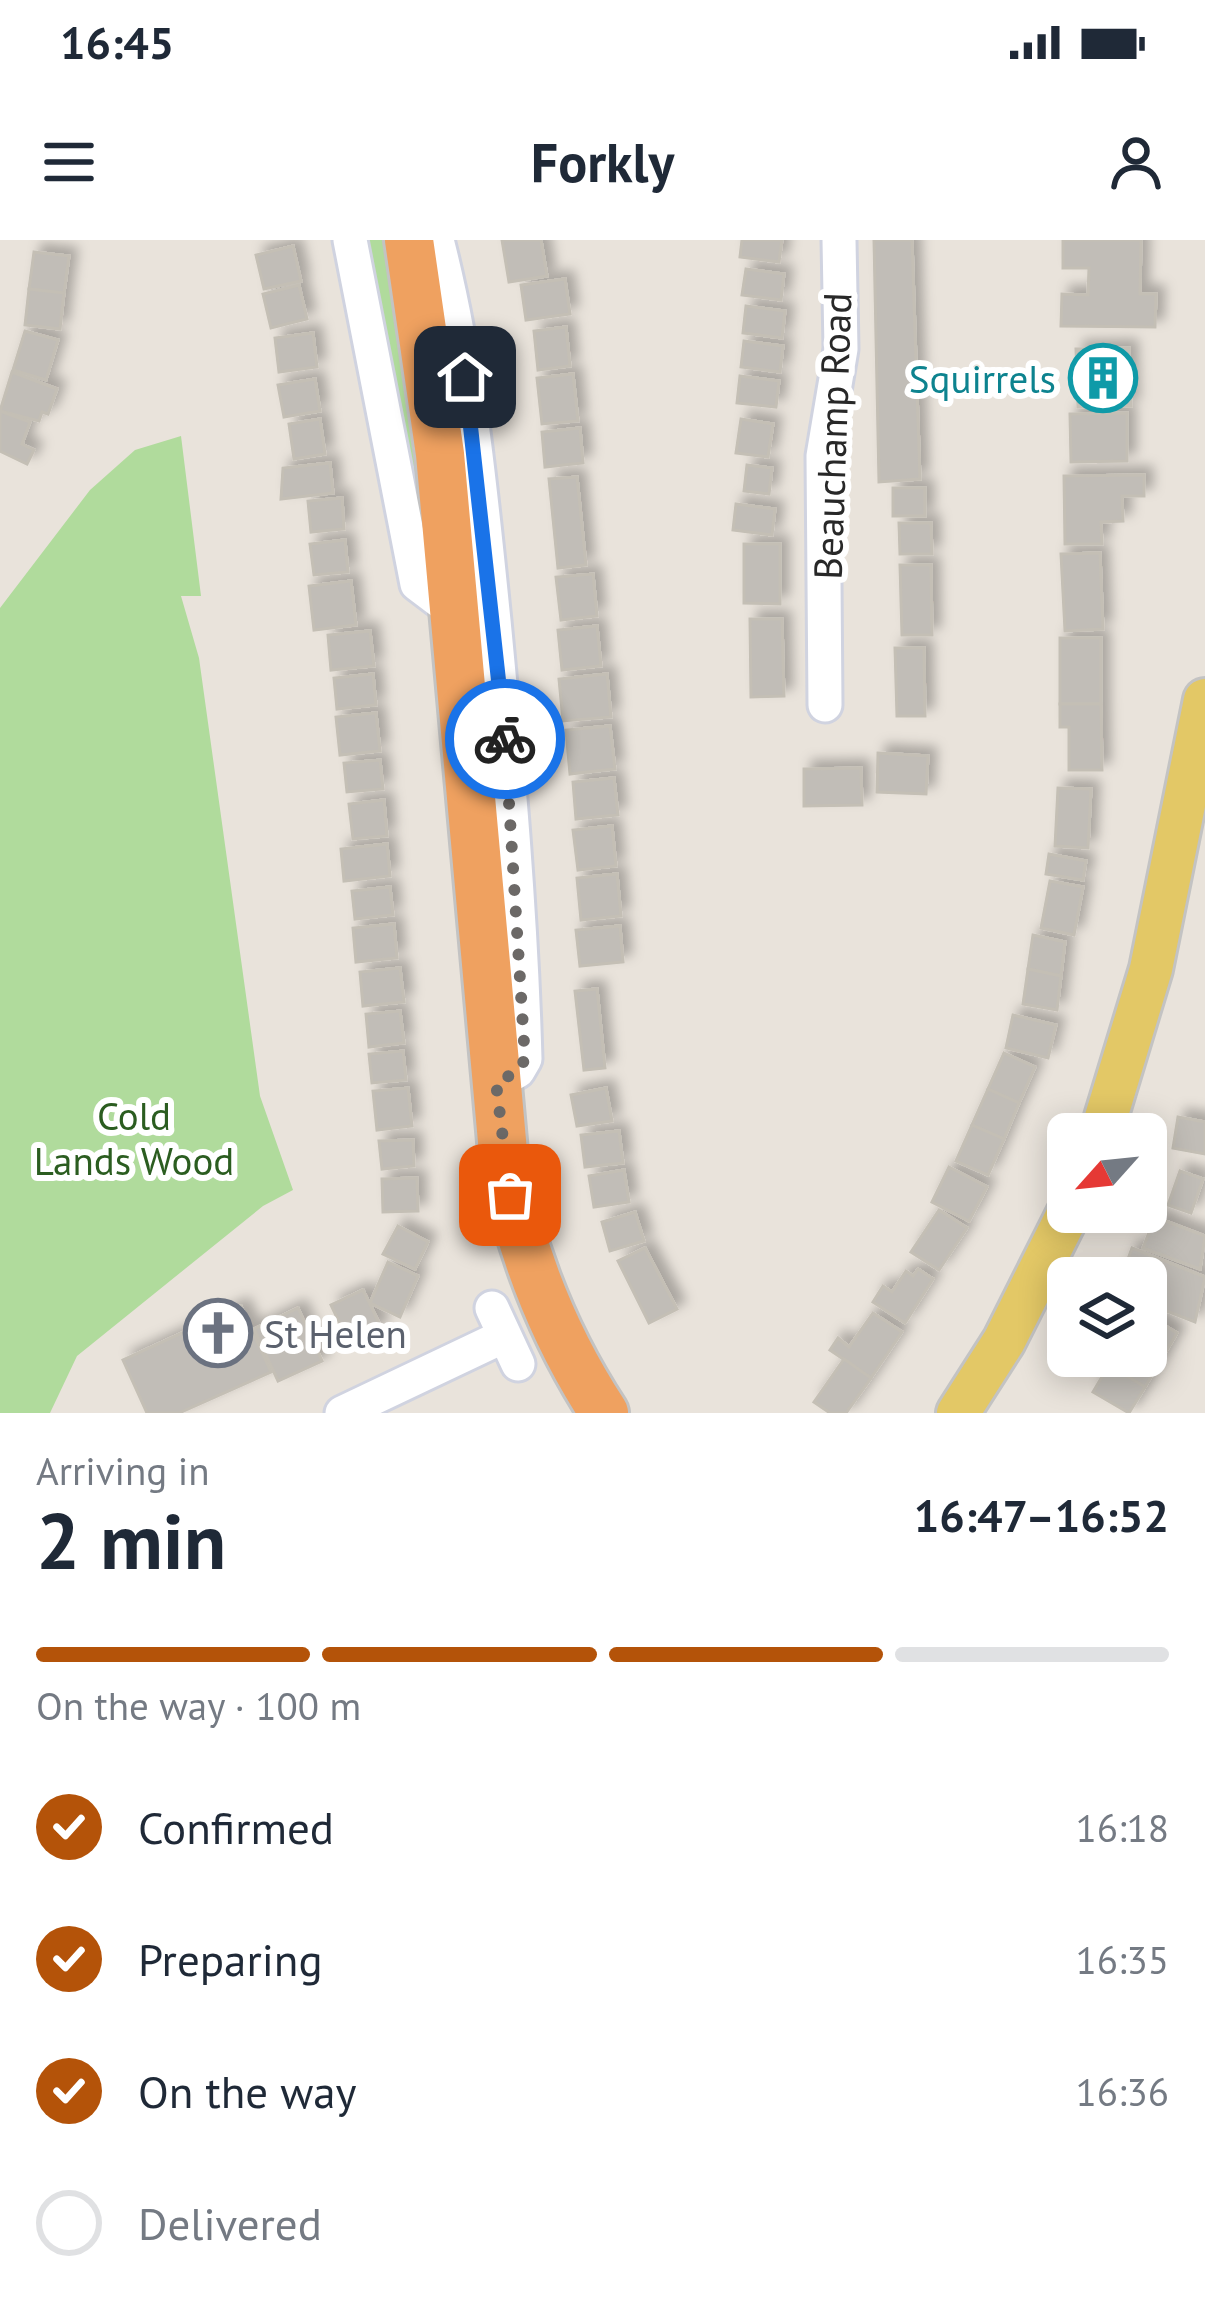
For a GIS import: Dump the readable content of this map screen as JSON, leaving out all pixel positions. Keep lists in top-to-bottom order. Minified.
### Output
{"streets":{"street":["Beauchamp Road"]},"parks":["Cold Lands Wood"],"places":{"building":["Squirrels"],"church":["St Helen"]},"north":"bottom left","page":{"status":"16:45","header":"Forkly","heading":["2 min","Arriving in","16:47–16:52"],"bar":"On the way · 100 m","list":[["Confirmed","16:18"],["Preparing","16:35"],["On the way","16:36"],"Delivered"]}}
